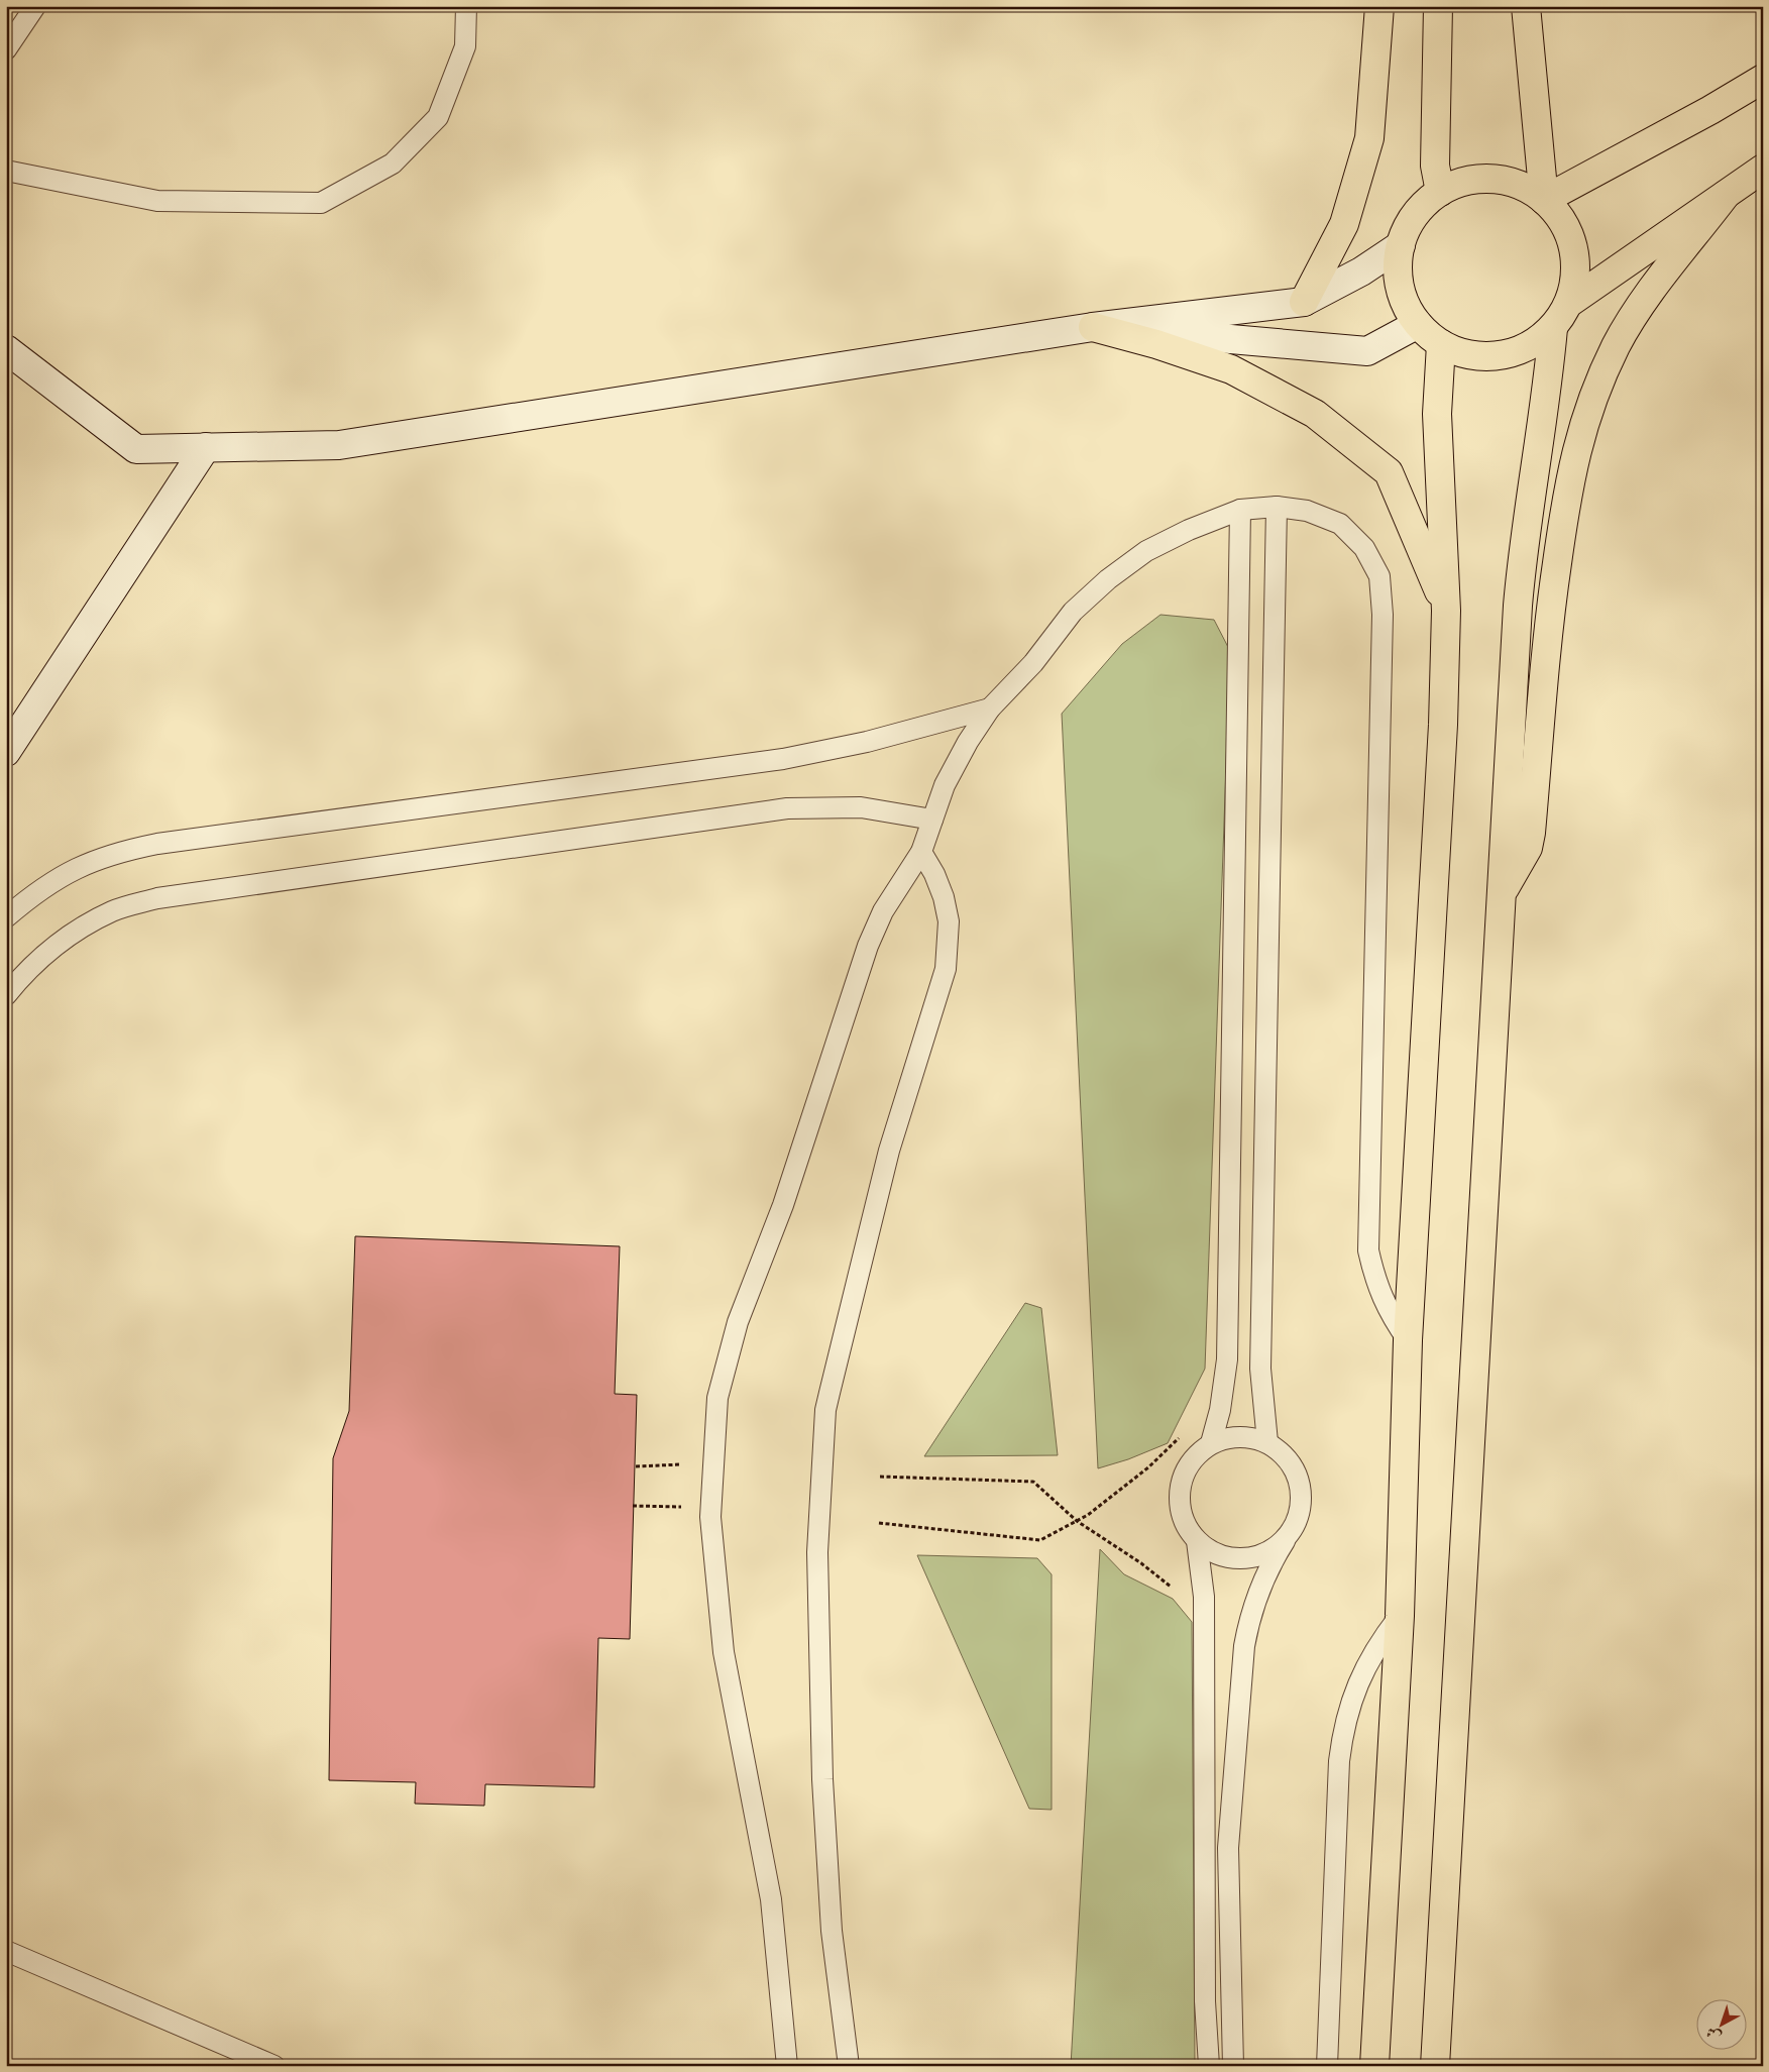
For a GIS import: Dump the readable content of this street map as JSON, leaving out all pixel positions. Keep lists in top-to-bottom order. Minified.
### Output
{"north":"bottom left"}
